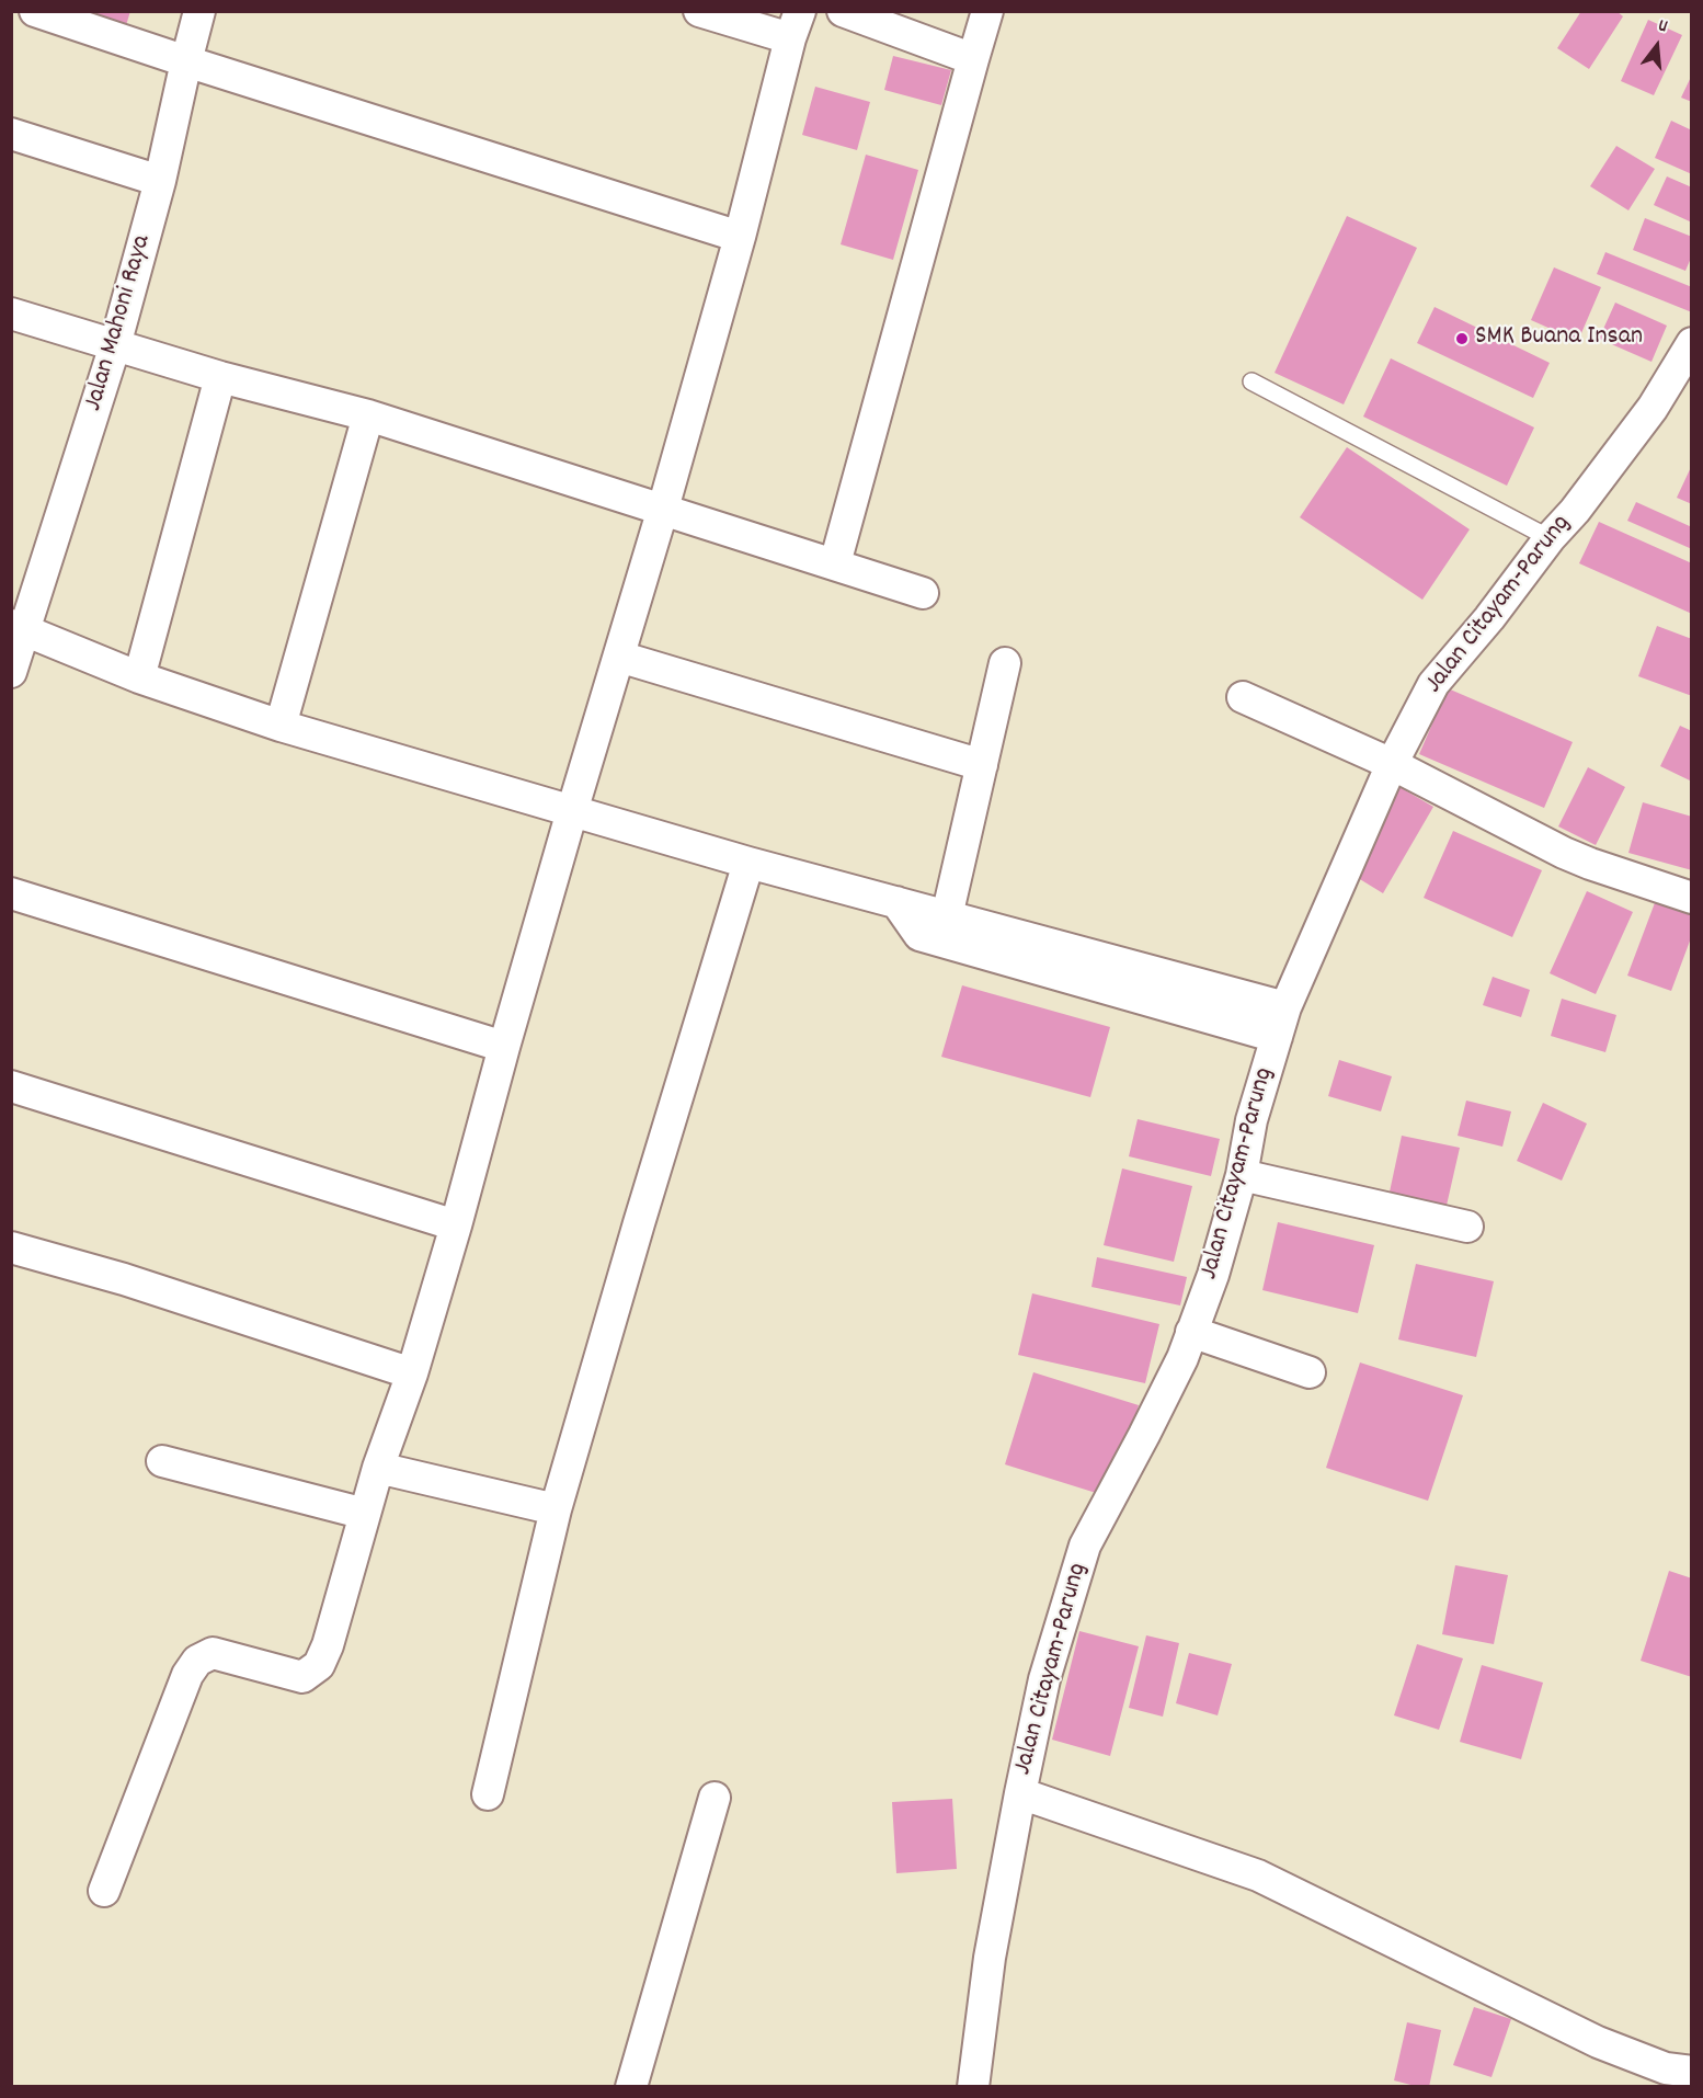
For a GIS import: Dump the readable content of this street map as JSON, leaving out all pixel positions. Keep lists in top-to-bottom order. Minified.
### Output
{"streets":{"street":["Jalan Mahoni Raya","Jalan Citayam-Parung"]},"places":["SMK Buana Insan"],"north":"top"}
